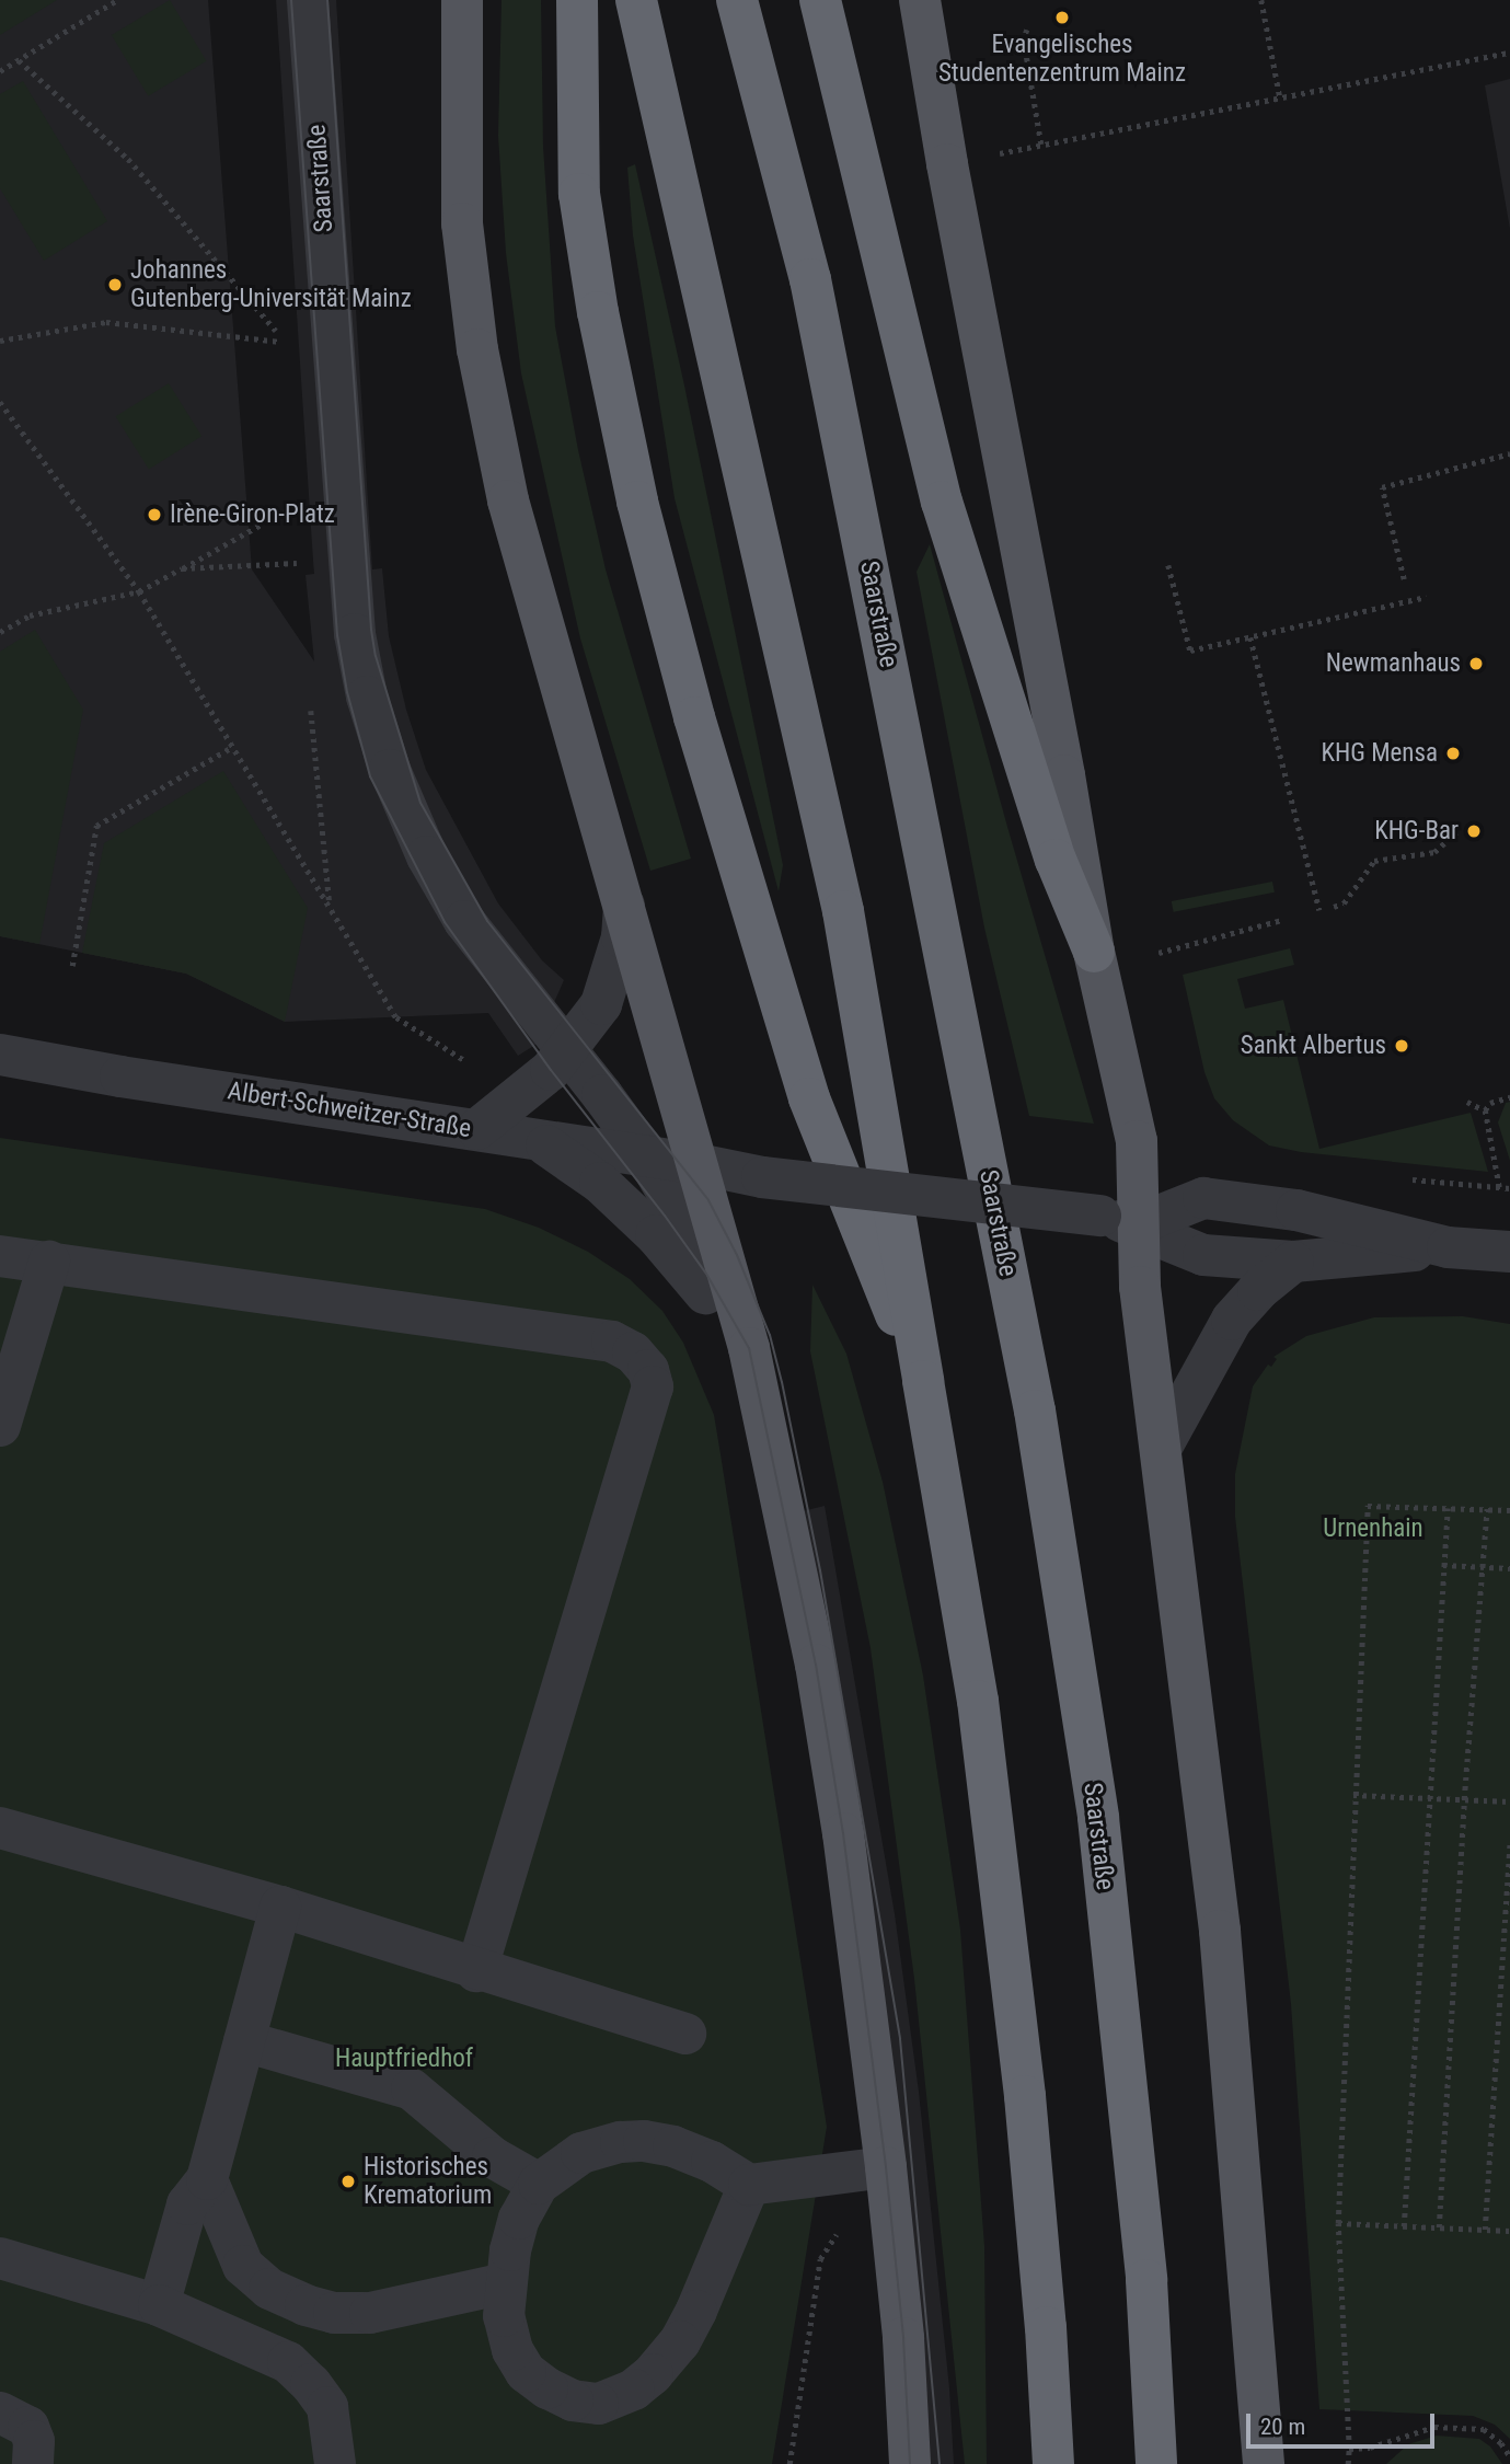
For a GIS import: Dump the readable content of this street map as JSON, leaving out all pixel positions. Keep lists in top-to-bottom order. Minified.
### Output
{"streets":{"highway":["Saarstraße"],"street":["Albert-Schweitzer-Straße"]},"crossings":[["Saarstraße","Albert-Schweitzer-Straße"]],"parks":["Urnenhain","Hauptfriedhof"],"places":["Evangelisches Studentenzentrum Mainz","Johannes Gutenberg-Universität Mainz","Irène-Giron-Platz","Newmanhaus","KHG Mensa","KHG-Bar","Sankt Albertus","Historisches Krematorium"],"scale_bar":"20 m"}
